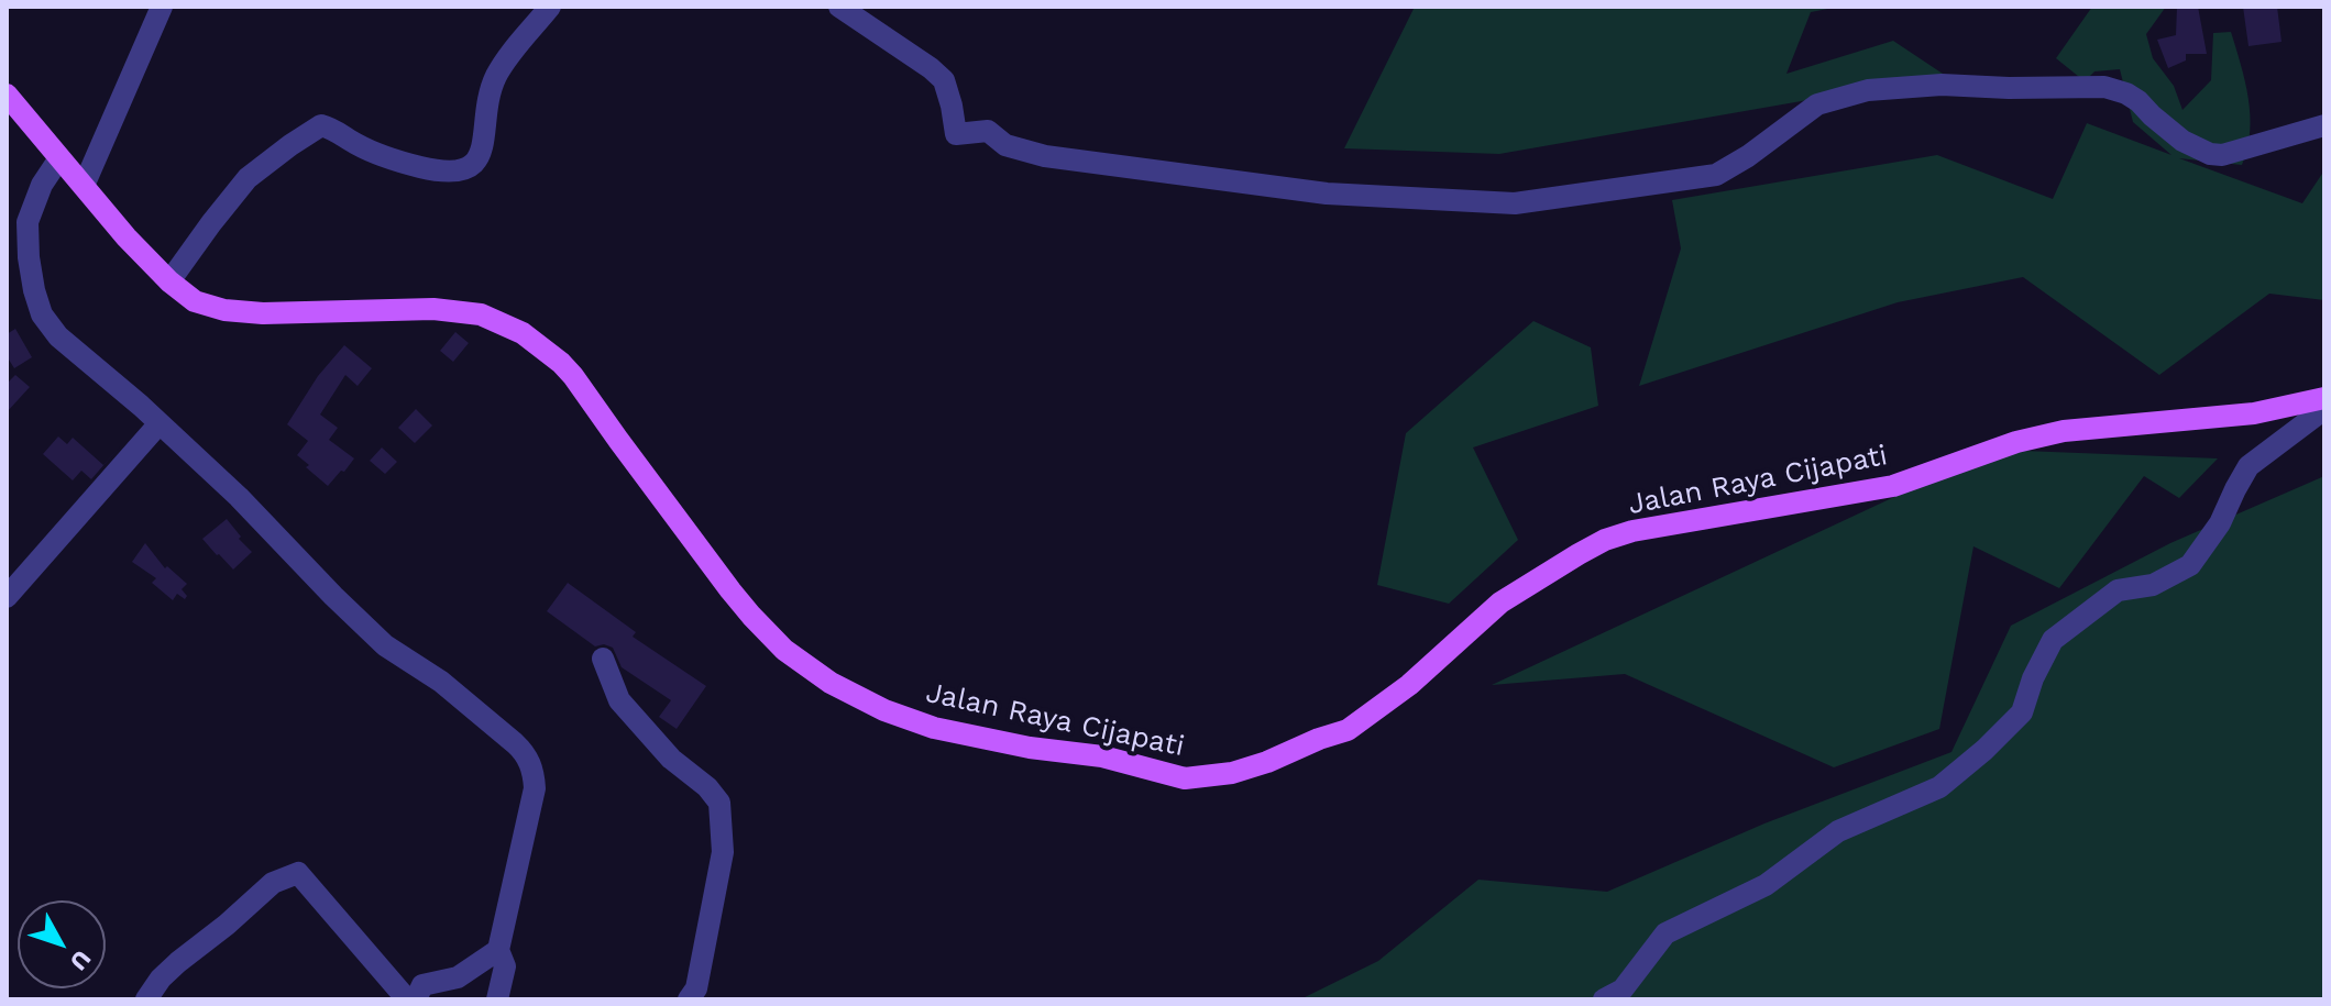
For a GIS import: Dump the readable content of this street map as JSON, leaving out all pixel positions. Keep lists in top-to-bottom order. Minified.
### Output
{"streets":{"main road":["Jalan Raya Cijapati"]},"north":"bottom right"}
